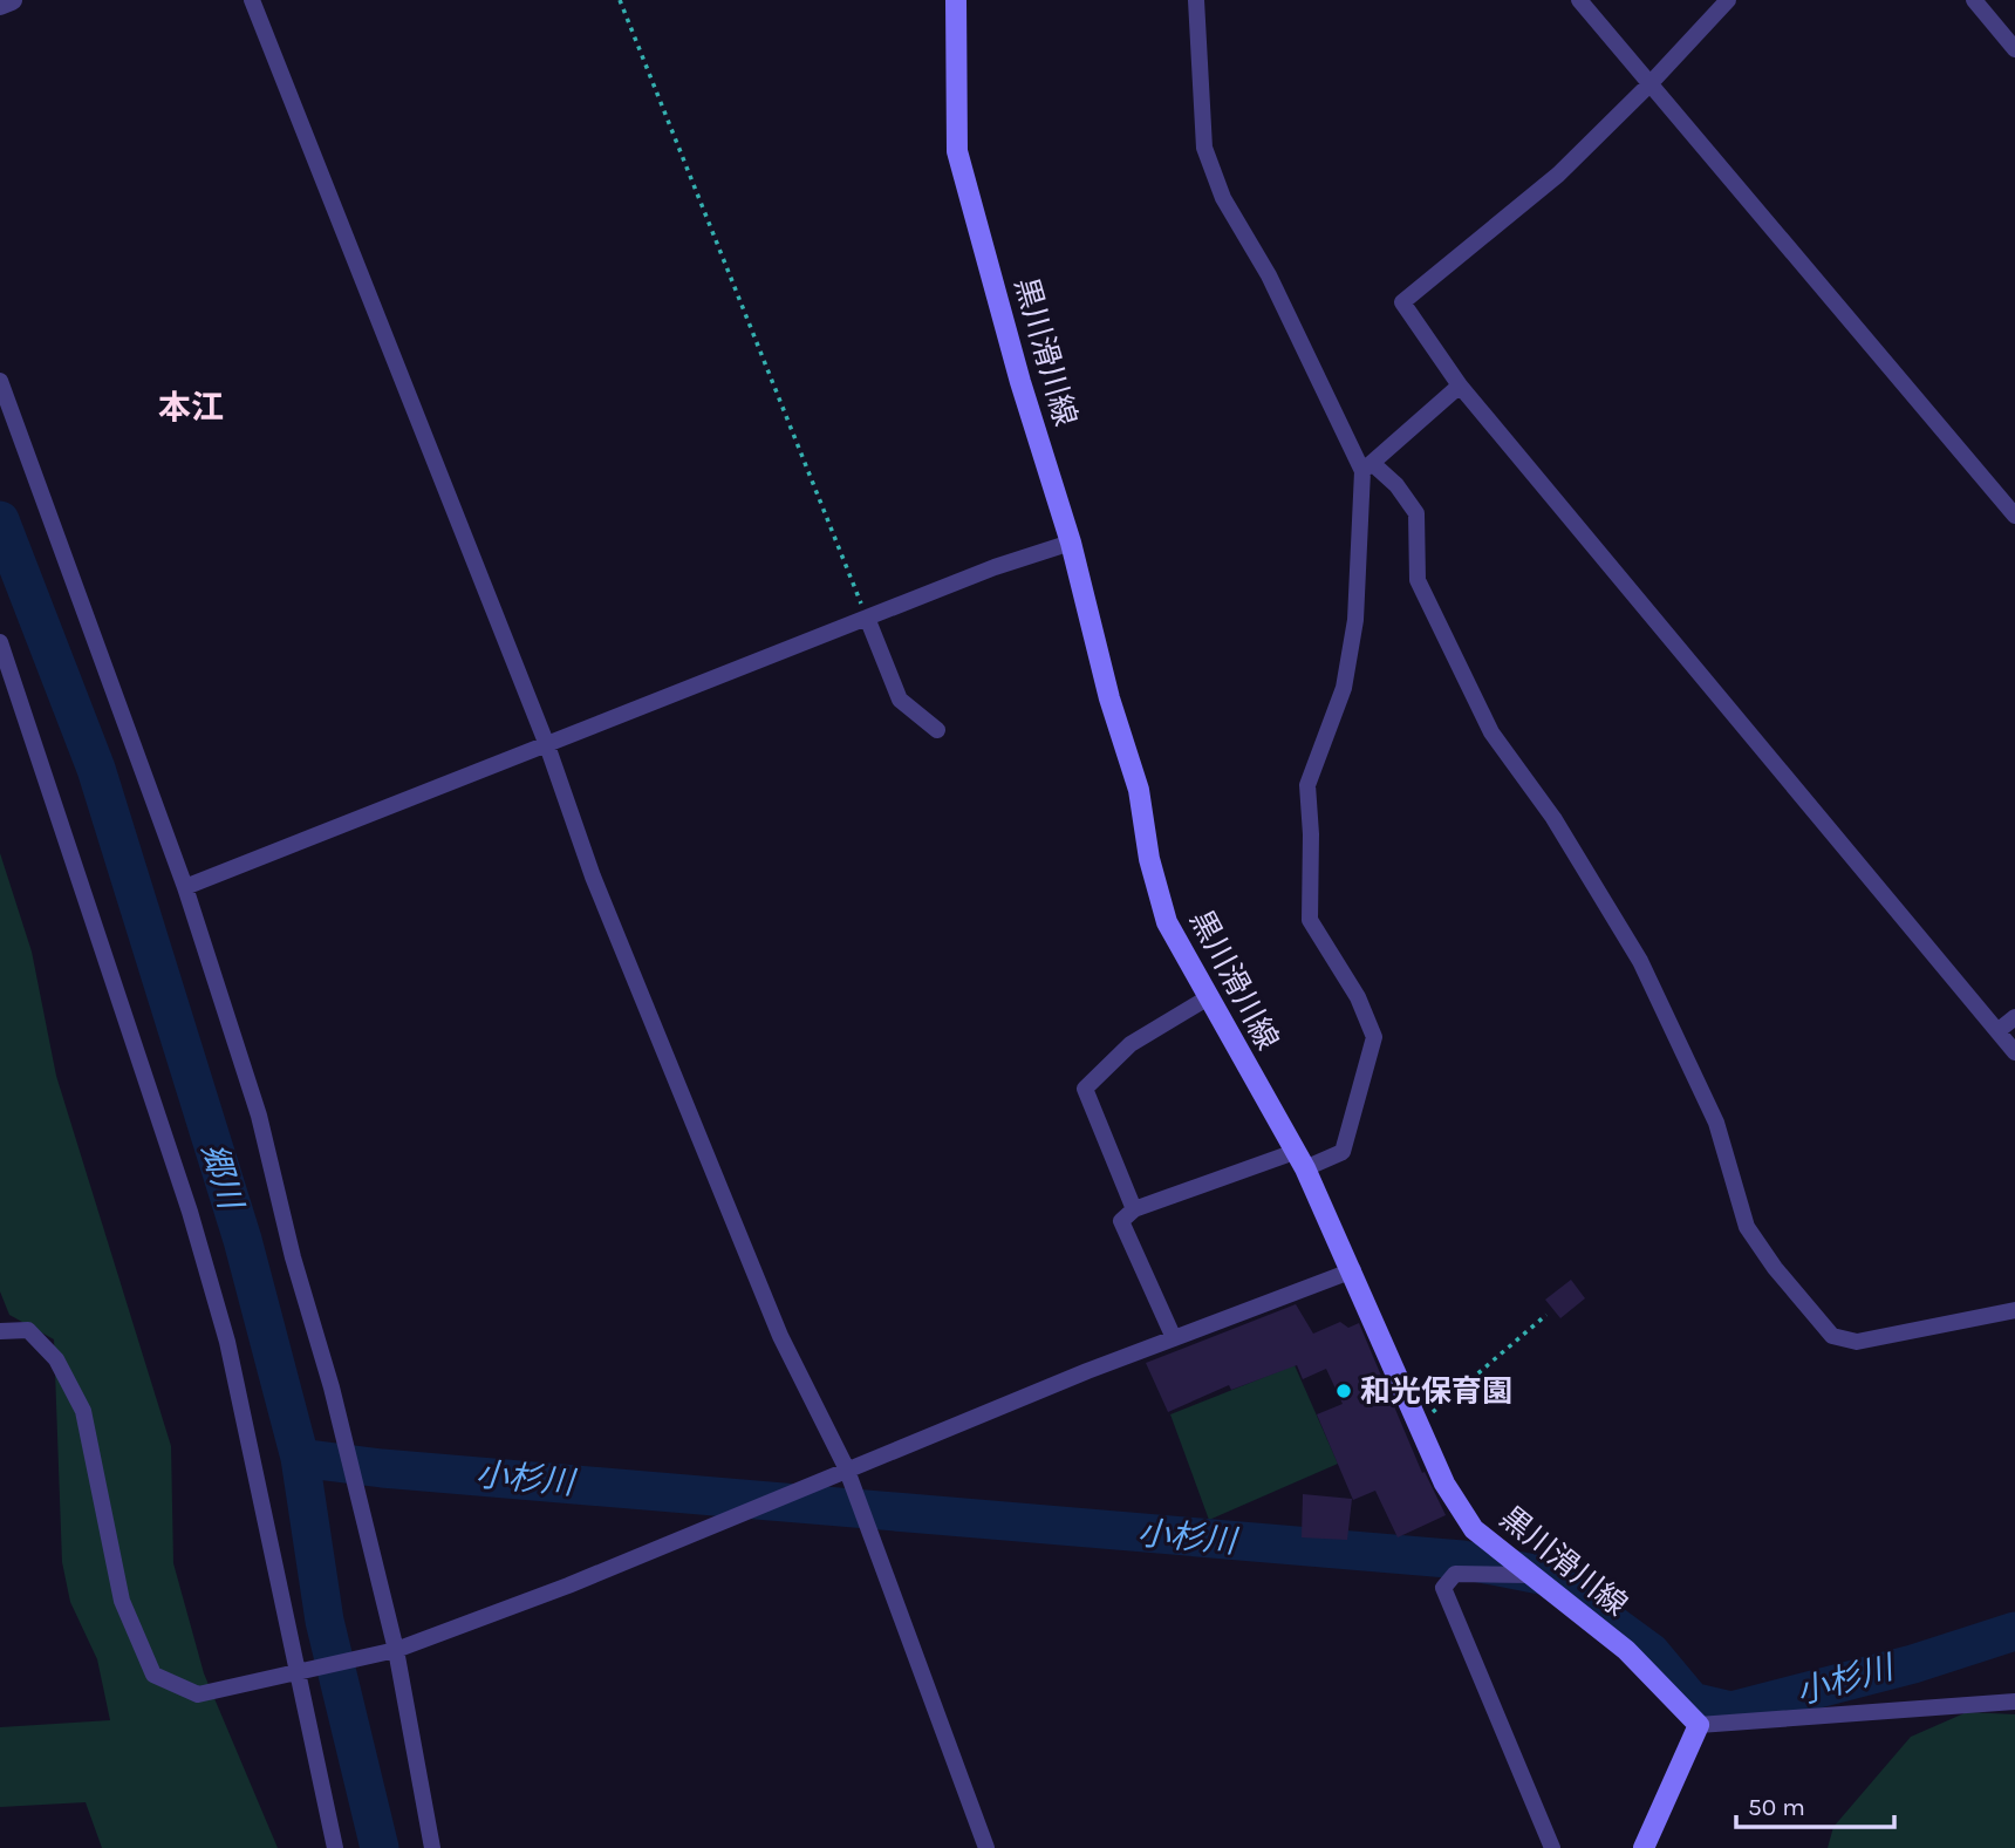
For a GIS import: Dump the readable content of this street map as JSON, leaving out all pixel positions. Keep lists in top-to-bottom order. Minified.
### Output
{"streets":{"main road":["黒川滑川線"]},"districts":["本江"],"water":["郷川","小杉川"],"places":["和光保育園"],"scale_bar":"50 m"}
